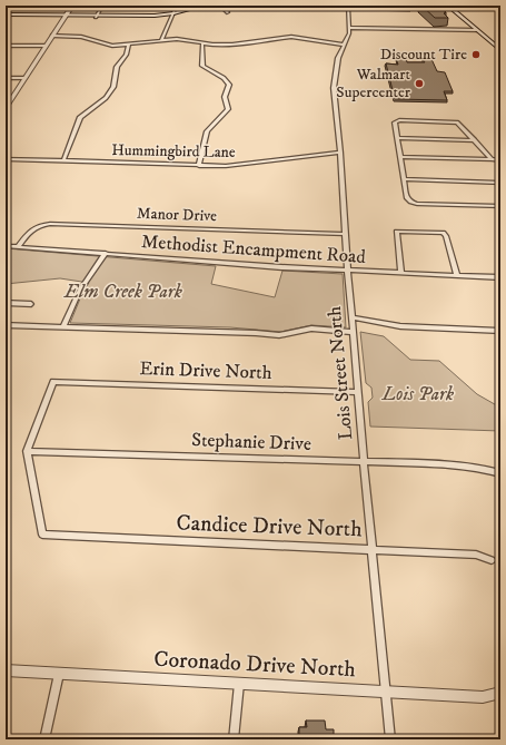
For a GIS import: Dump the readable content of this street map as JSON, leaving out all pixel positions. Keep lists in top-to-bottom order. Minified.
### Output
{"streets":{"street":["Hummingbird Lane","Manor Drive","Methodist Encampment Road","Erin Drive North","Lois Street North","Stephanie Drive","Candice Drive North","Coronado Drive North"]},"crossings":[["Hummingbird Lane","Lois Street North"],["Manor Drive","Methodist Encampment Road"],["Manor Drive","Lois Street North"],["Methodist Encampment Road","Lois Street North"],["Erin Drive North","Lois Street North"],["Erin Drive North","Stephanie Drive"],["Erin Drive North","Candice Drive North"],["Lois Street North","Stephanie Drive"],["Lois Street North","Candice Drive North"],["Lois Street North","Coronado Drive North"],["Stephanie Drive","Candice Drive North"]],"parks":["Elm Creek Park","Lois Park"],"places":["Discount Tire","Walmart Supercenter"]}
